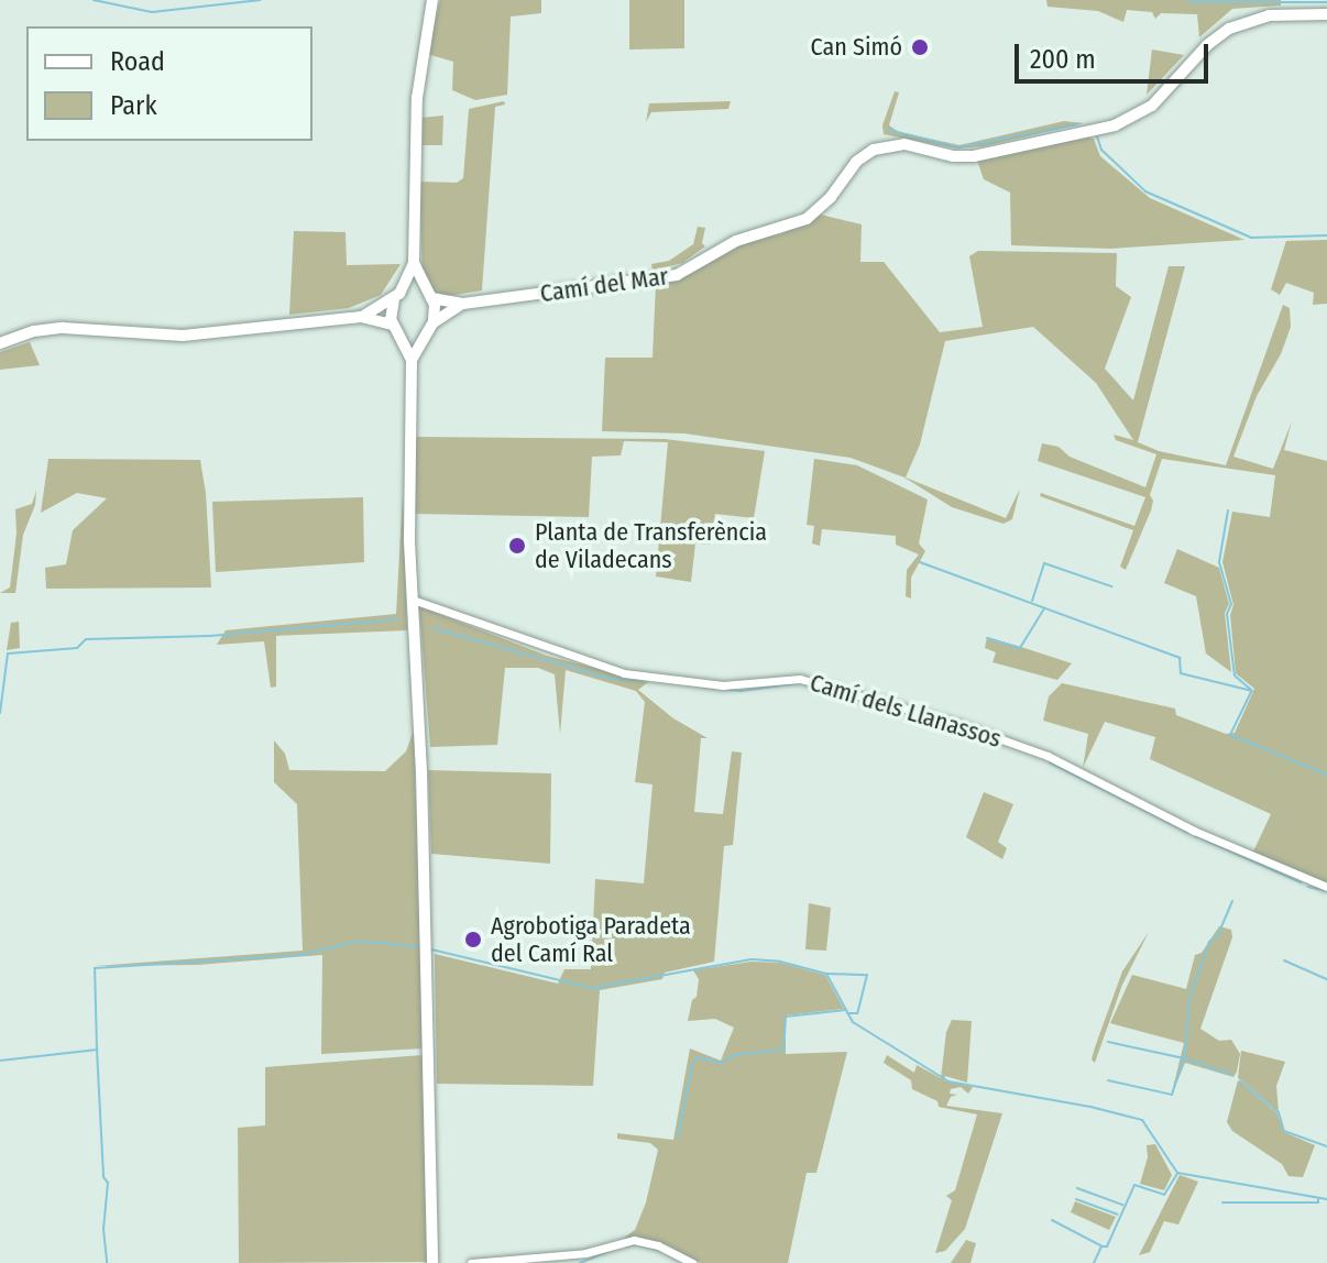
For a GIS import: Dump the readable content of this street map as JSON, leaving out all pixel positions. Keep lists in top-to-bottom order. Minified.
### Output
{"streets":{"main road":["Camí del Mar"],"street":["Camí dels Llanassos"]},"places":["Can Simó","Planta de Transferència de Viladecans","Agrobotiga Paradeta del Camí Ral"],"legend":["Road","Park"],"scale_bar":"200 m"}
